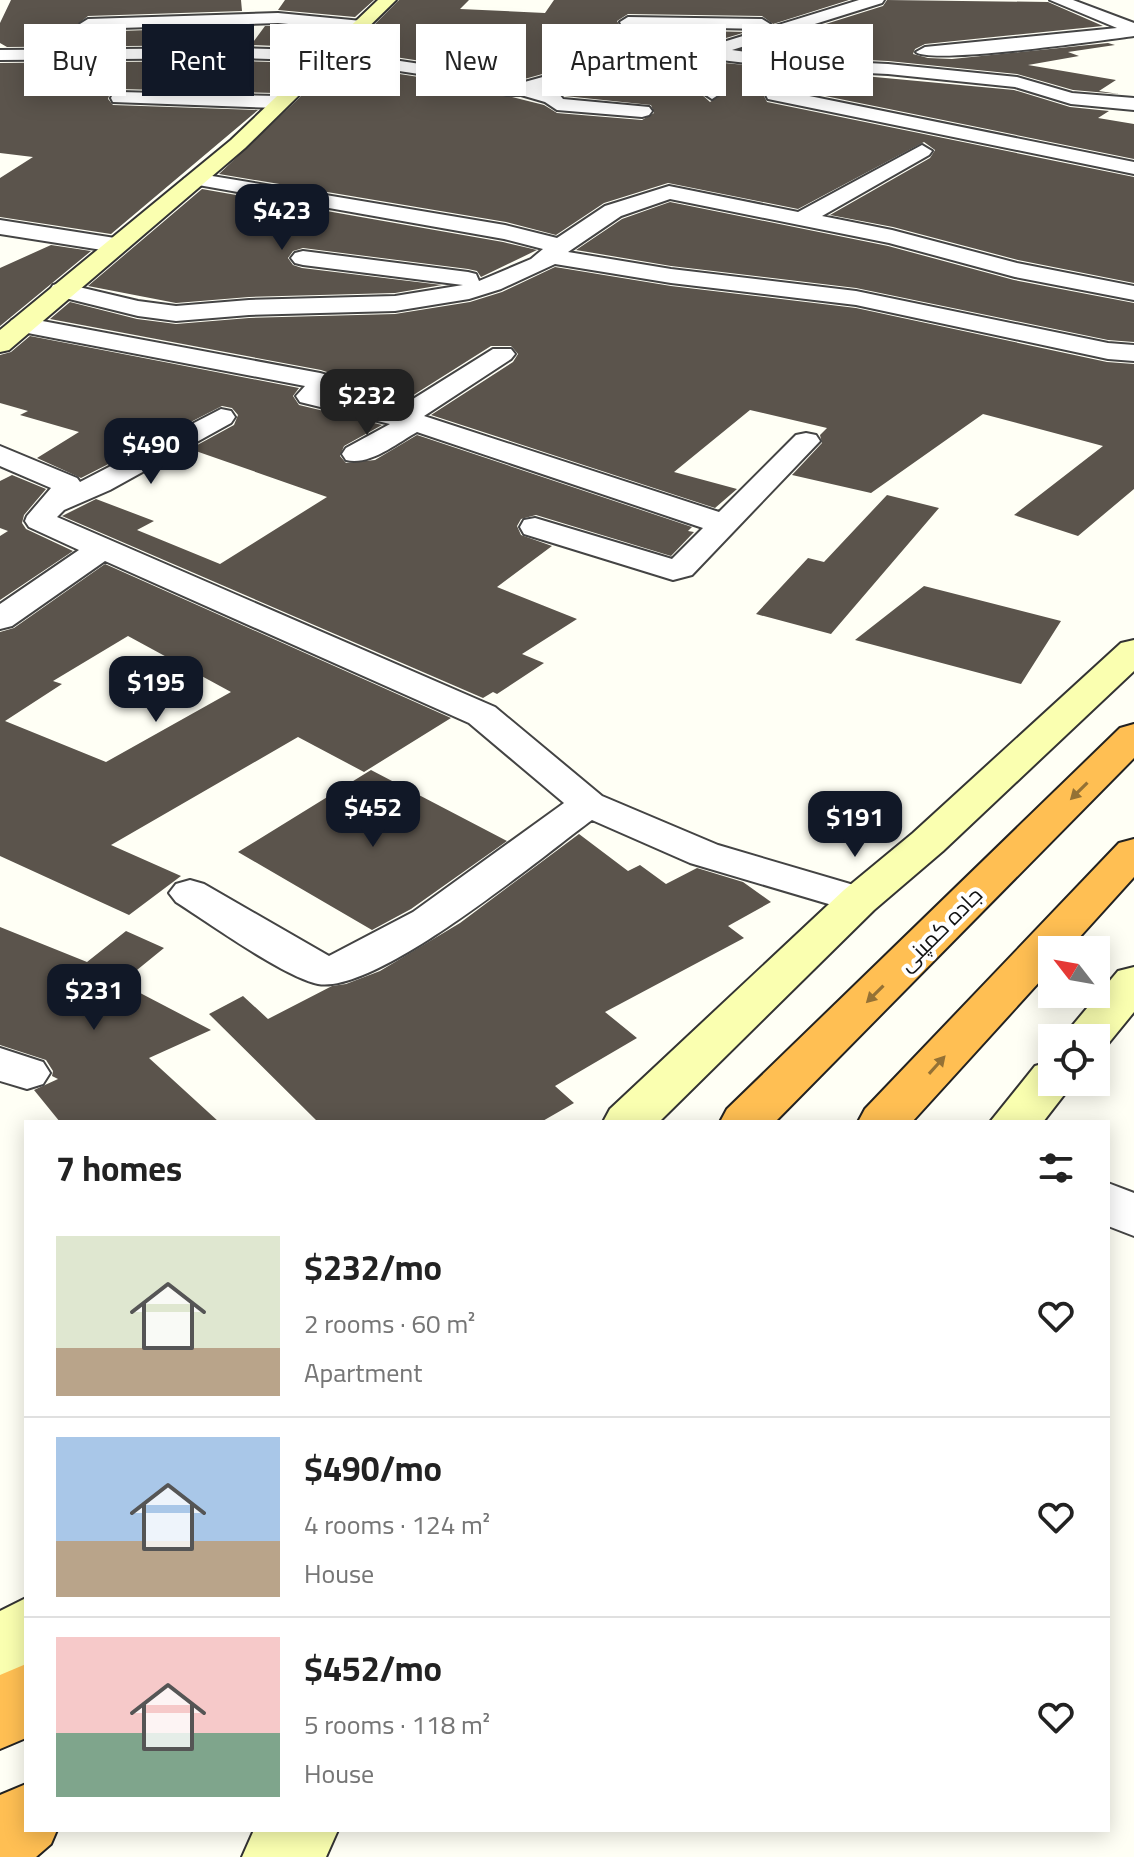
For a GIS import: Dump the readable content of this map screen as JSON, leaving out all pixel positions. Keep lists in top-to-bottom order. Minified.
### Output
{"streets":{"highway":["جاده کمپنی"]},"north":"top left","page":{"chip":["Buy","Rent","Filters","New","Apartment","House"],"price":["$423","$232","$490","$195","$452","$191","$231"],"heading":"7 homes","list":[{"name":"$232/mo","note":"2 rooms · 60 m² · Apartment"},{"name":"$490/mo","note":"4 rooms · 124 m² · House"},{"name":"$452/mo","note":"5 rooms · 118 m² · House"}]}}
